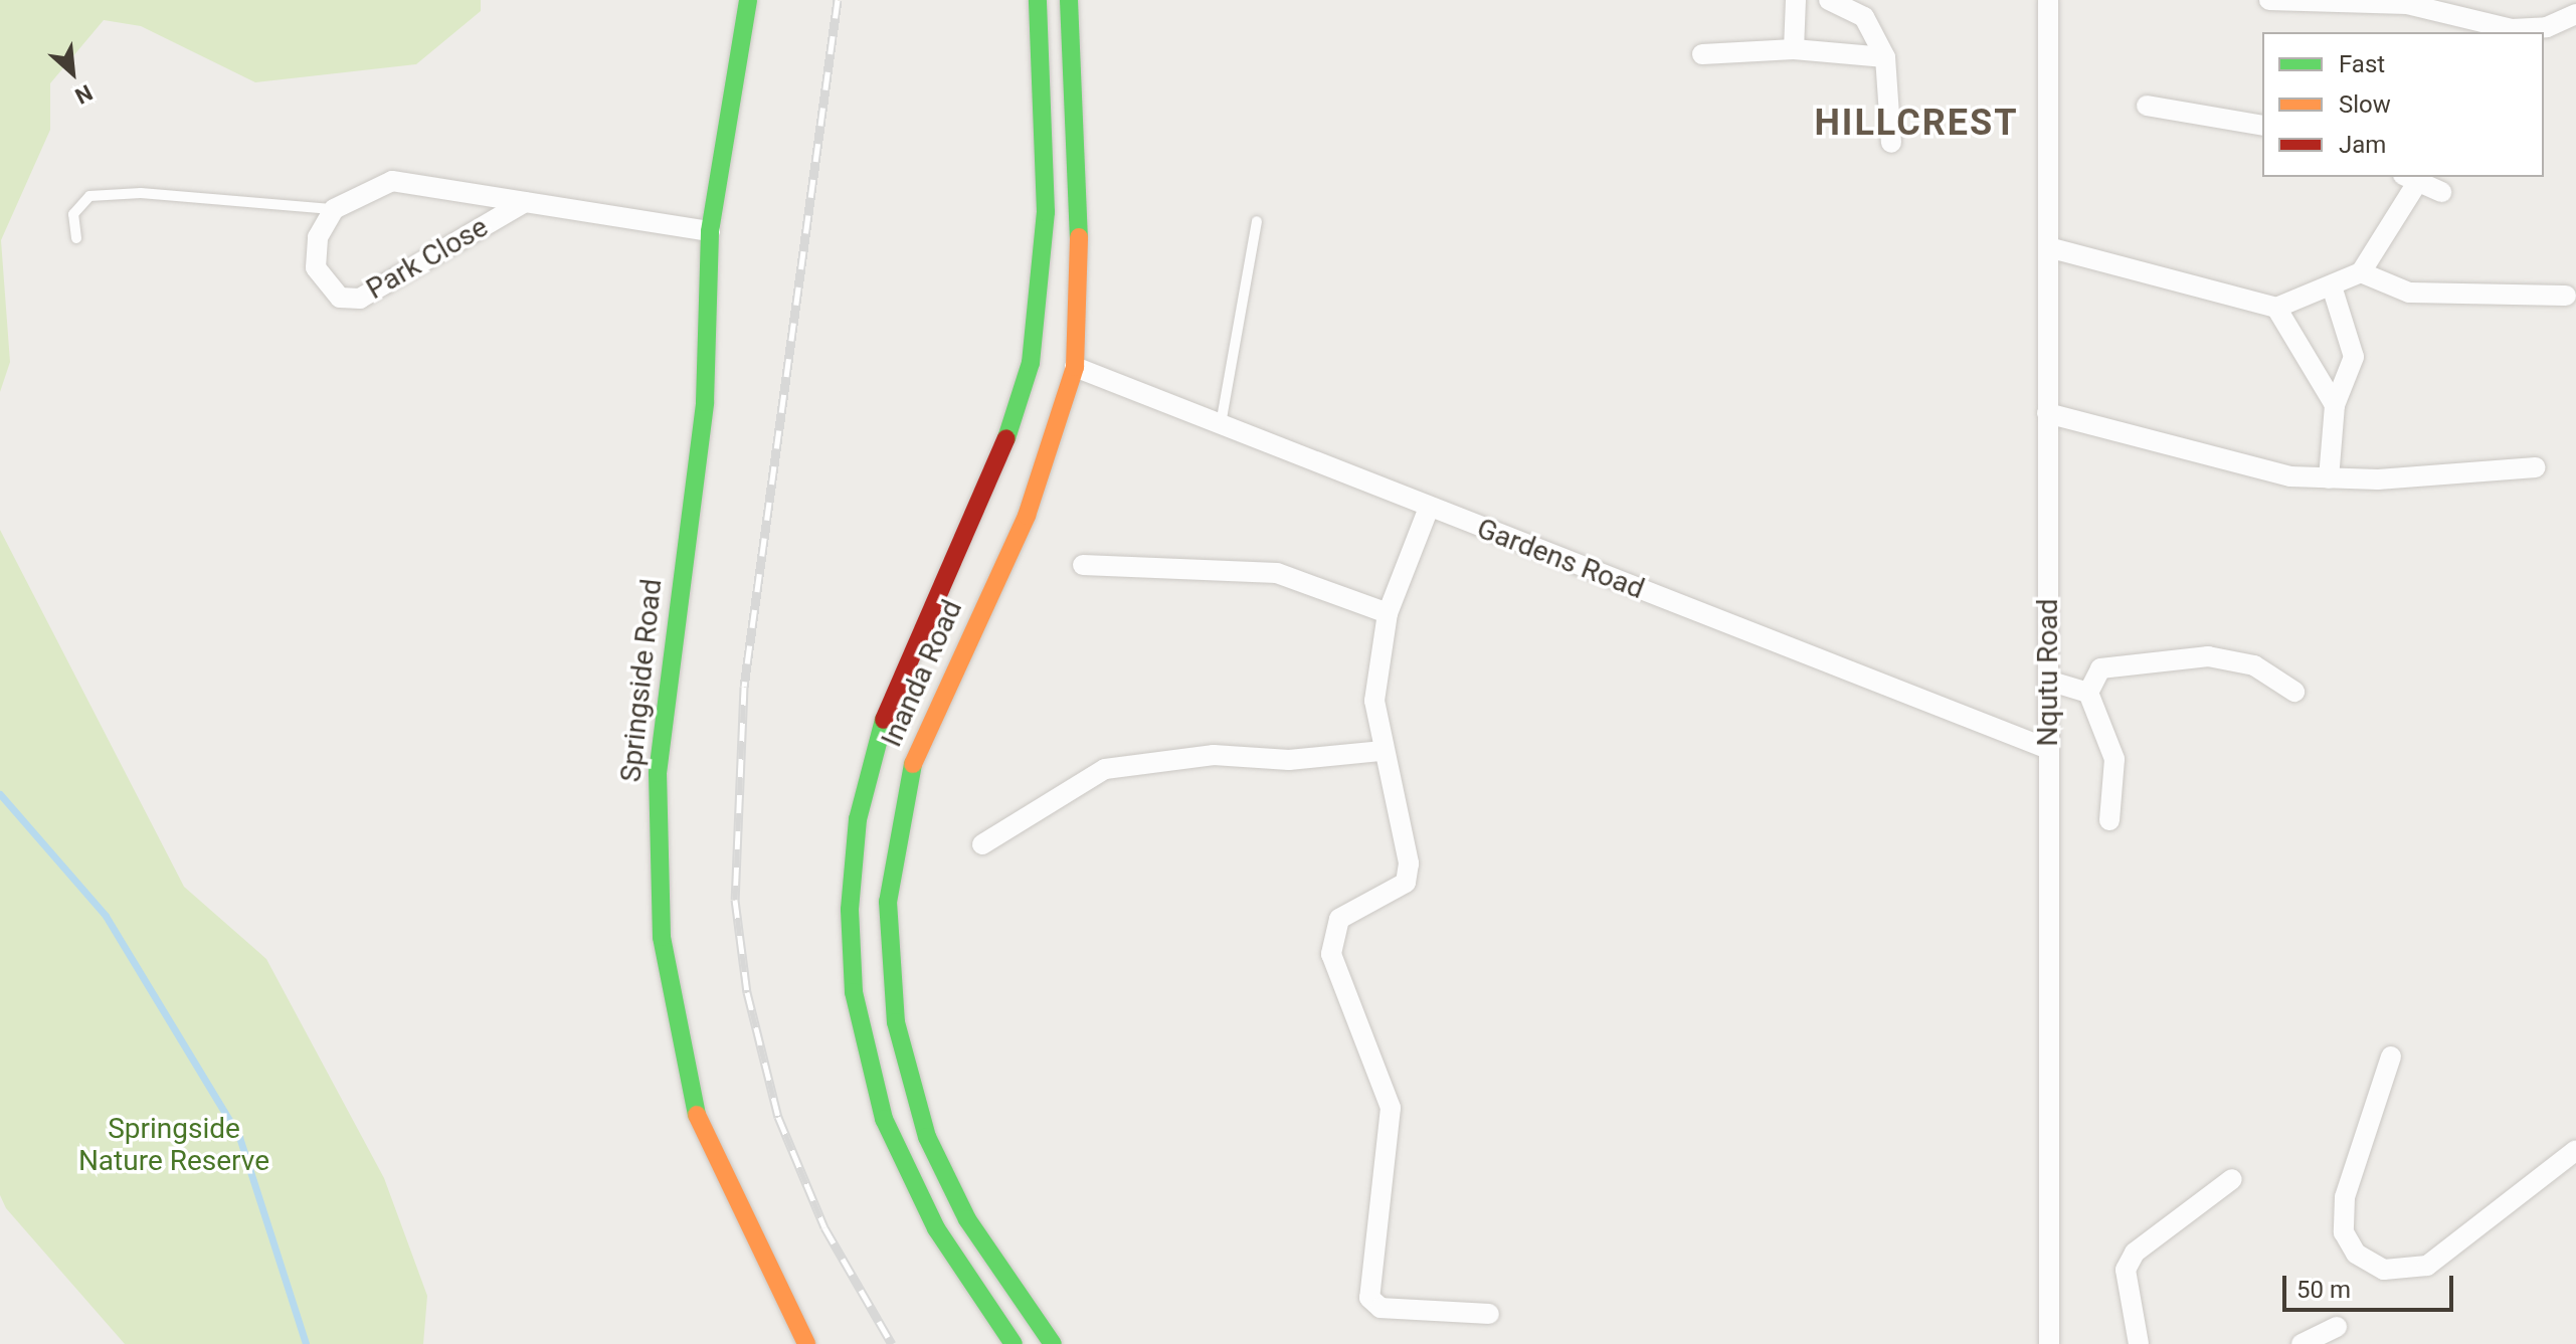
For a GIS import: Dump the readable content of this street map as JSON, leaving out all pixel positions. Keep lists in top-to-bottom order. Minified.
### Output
{"streets":{"main road":["Inanda Road","Springside Road"],"street":["Park Close","Gardens Road","Nqutu Road"]},"crossings":[["Park Close","Springside Road"],["Gardens Road","Nqutu Road"],["Gardens Road","Inanda Road"]],"districts":["HILLCREST"],"parks":["Springside Nature Reserve"],"legend":["Fast","Slow","Jam"],"scale_bar":"50 m","north":"bottom right"}
